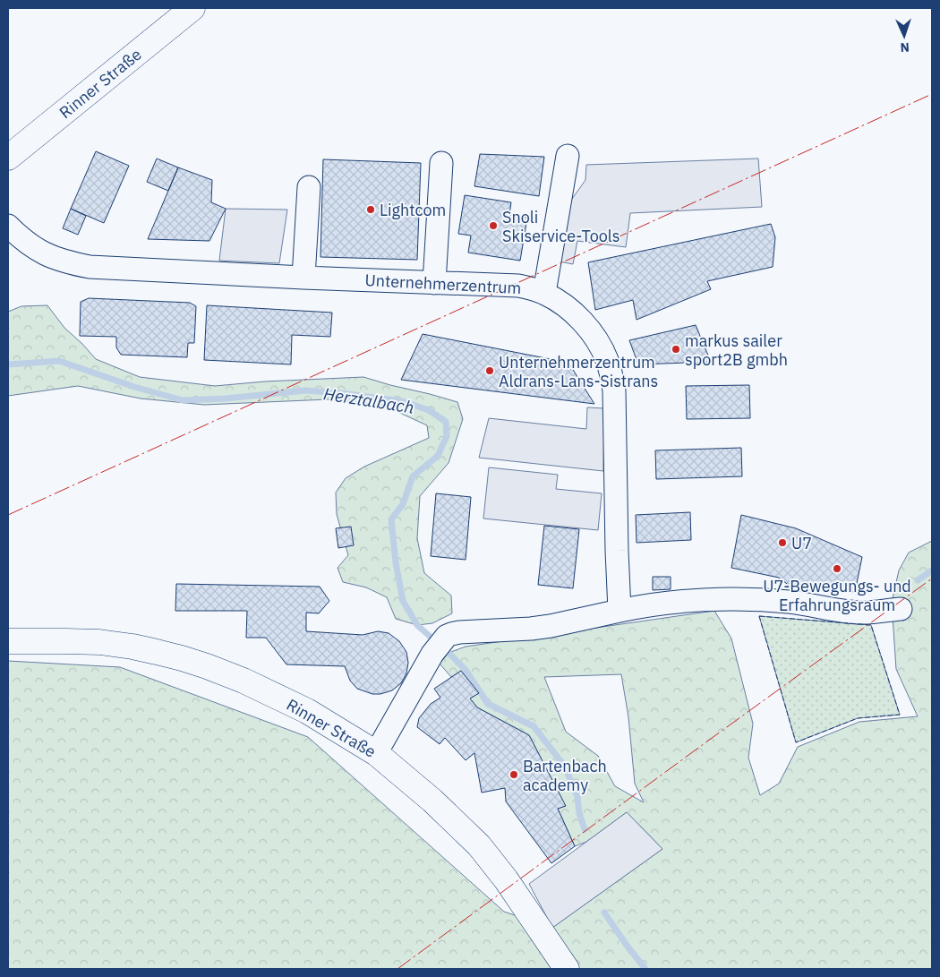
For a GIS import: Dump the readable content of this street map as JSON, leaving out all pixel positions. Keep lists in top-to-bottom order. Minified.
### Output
{"streets":{"main road":["Rinner Straße"],"lane":["Unternehmerzentrum"]},"water":["Herztalbach"],"places":["Lightcom","Snoli Skiservice-Tools","markus sailer sport2B gmbh","Unternehmerzentrum Aldrans-Lans-Sistrans","U7","U7-Bewegungs- und Erfahrungsraum","Bartenbach academy"],"north":"bottom"}
